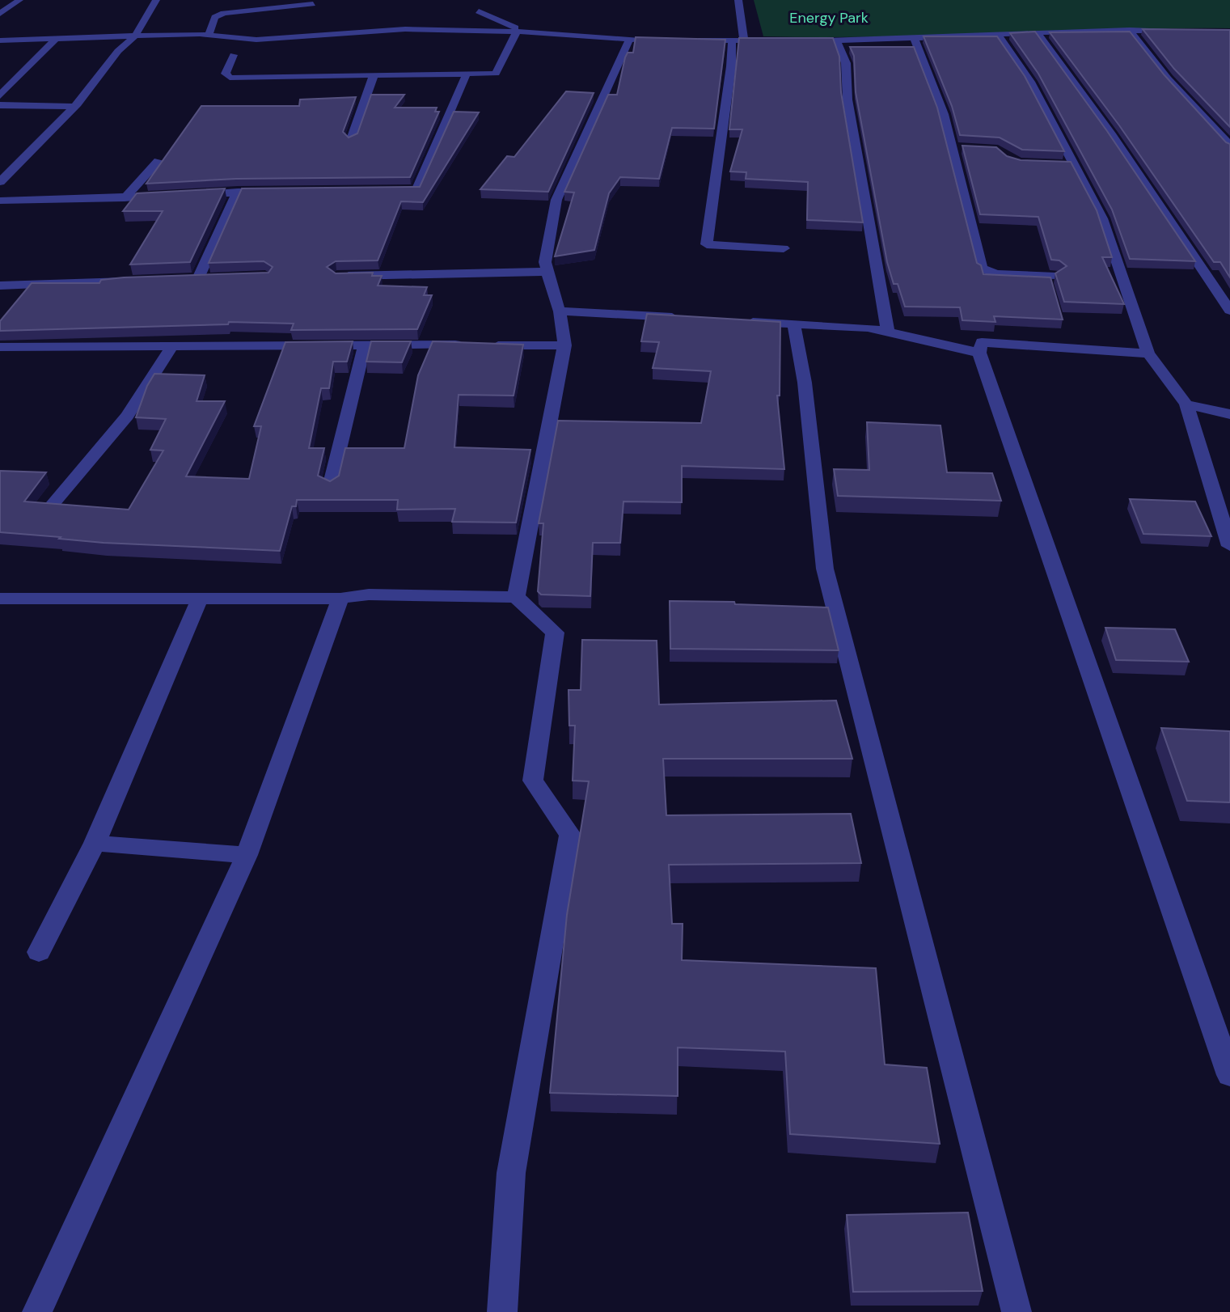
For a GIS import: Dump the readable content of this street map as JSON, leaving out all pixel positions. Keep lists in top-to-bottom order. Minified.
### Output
{"parks":["Energy Park"]}
